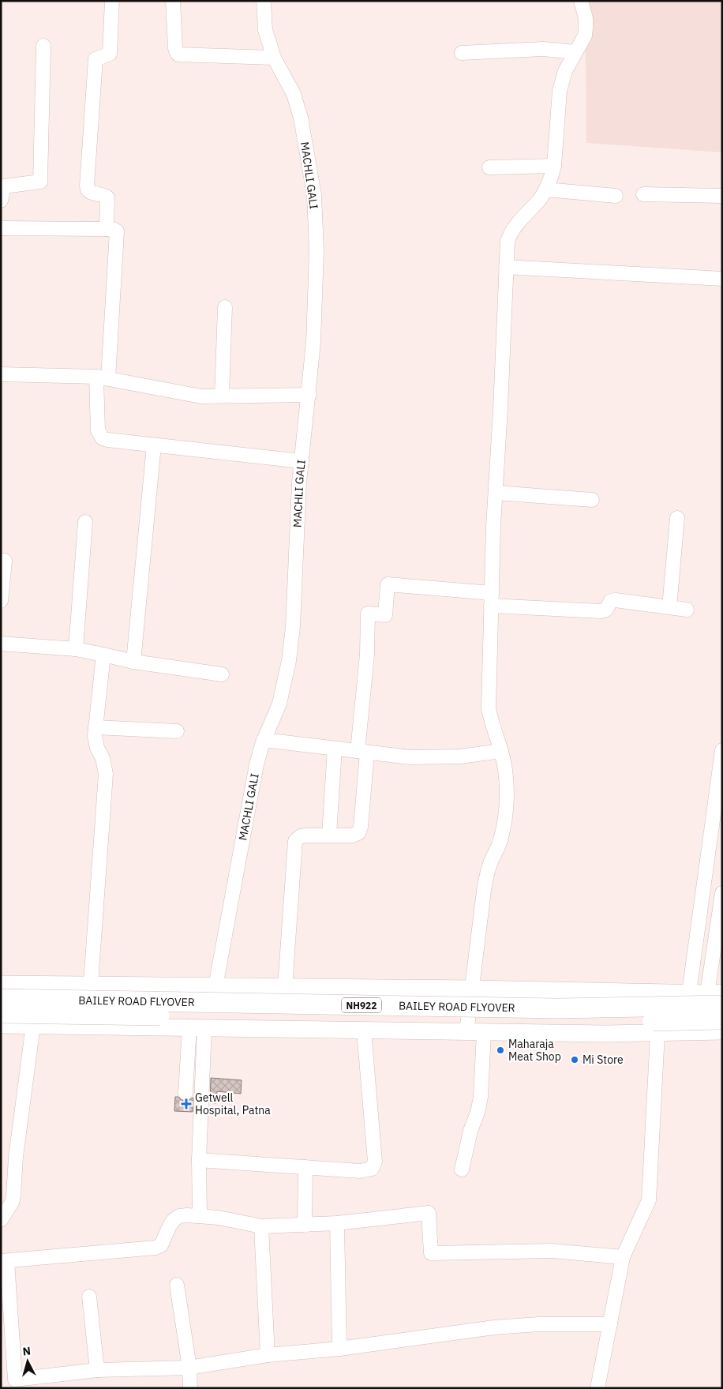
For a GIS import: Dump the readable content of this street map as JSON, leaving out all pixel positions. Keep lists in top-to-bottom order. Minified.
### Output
{"streets":{"highway":["BAILEY ROAD FLYOVER","NH922"],"street":["MACHLI GALI"]},"places":{"other":["Maharaja Meat Shop","Mi Store"],"health":["Getwell Hospital, Patna"]},"north":"top"}
